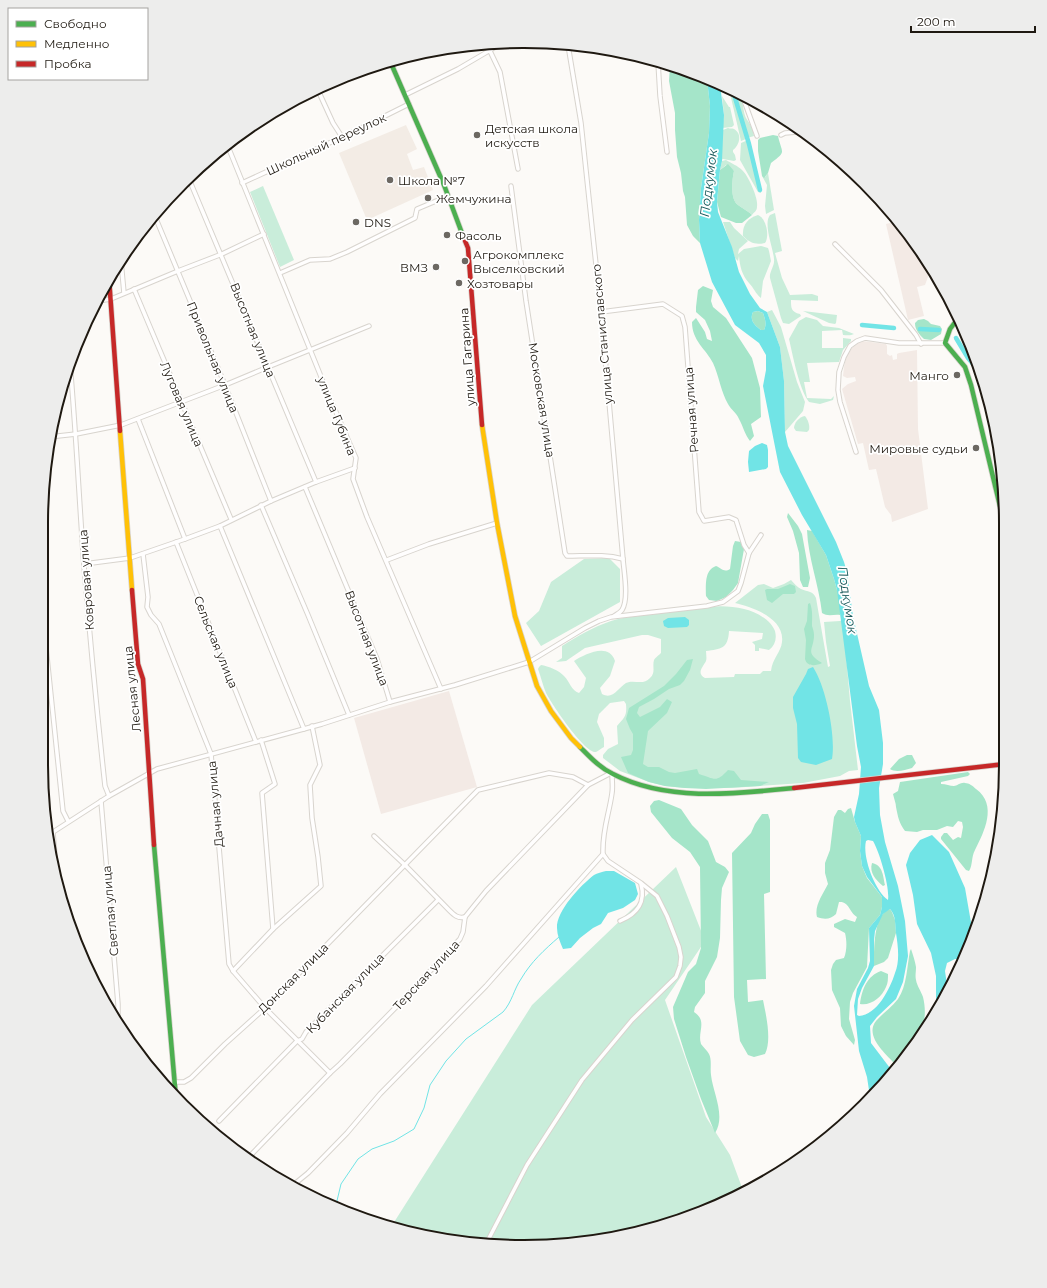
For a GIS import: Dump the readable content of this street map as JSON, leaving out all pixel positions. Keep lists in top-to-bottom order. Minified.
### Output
{"streets":{"street":["Школьный переулок","Высотная улица","улица Станиславского","Привольная улица","улица Гагарина","Московская улица","Луговая улица","Речная улица","улица Губина","Ковровая улица","Сельская улица","Лесная улица","Дачная улица","Светлая улица","Терская улица","Донская улица","Кубанская улица"]},"crossings":[["Школьный переулок","улица Гагарина"],["Школьный переулок","улица Губина"],["улица Станиславского","Московская улица"],["улица Станиславского","Речная улица"],["улица Гагарина","Терская улица"],["Лесная улица","Донская улица"]],"water":["Подкумок"],"places":["Детская школа искусств","Школа №7","Жемчужина","DNS","Фасоль","Агрокомплекс Выселковский","ВМЗ","Хозтовары","Манго","Мировые судьи"],"legend":["Свободно","Медленно","Пробка"],"scale_bar":"200 m"}
